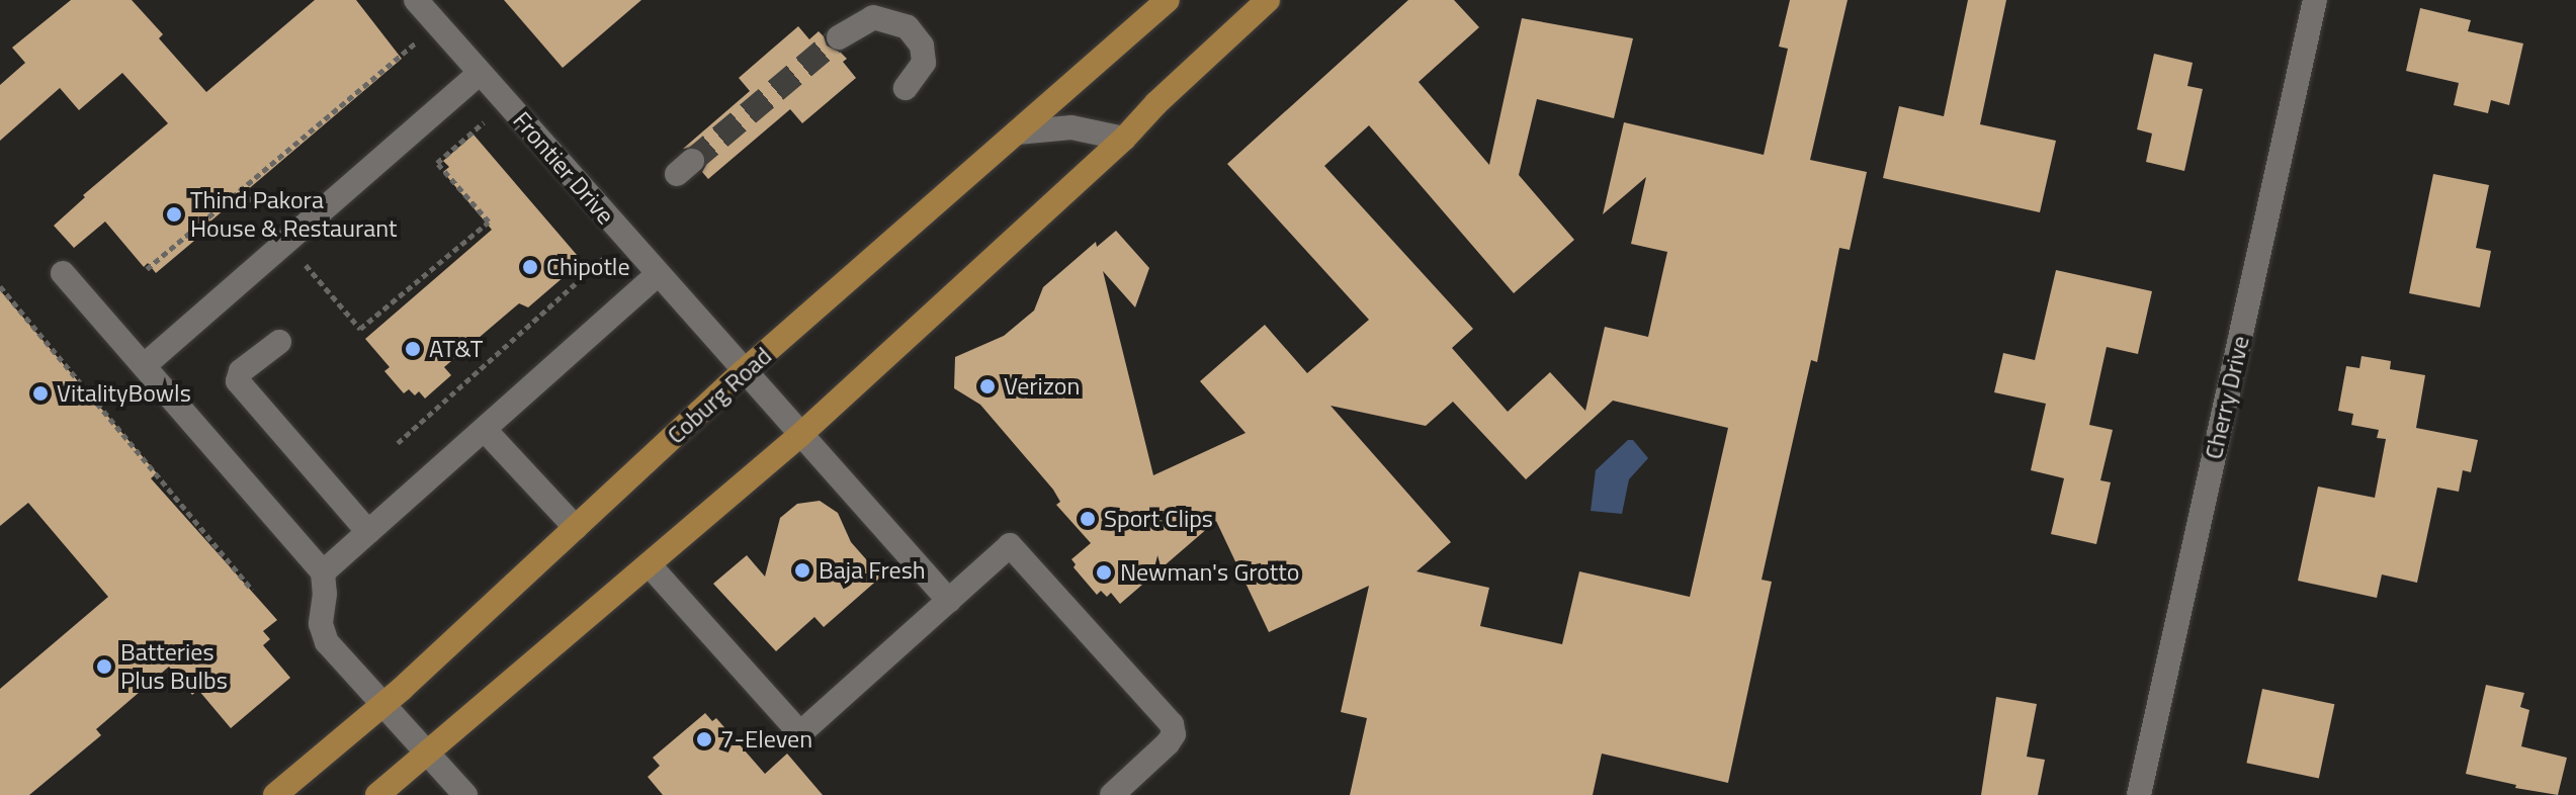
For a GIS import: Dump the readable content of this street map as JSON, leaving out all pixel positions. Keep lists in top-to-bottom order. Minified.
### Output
{"streets":{"main road":["Coburg Road"],"street":["Frontier Drive","Cherry Drive"]},"crossings":[["Frontier Drive","Coburg Road"]],"places":["Thind Pakora House & Restaurant","Chipotle","AT&T","Verizon","VitalityBowls","Sport Clips","Baja Fresh","Newman's Grotto","Batteries Plus Bulbs","7-Eleven"]}
